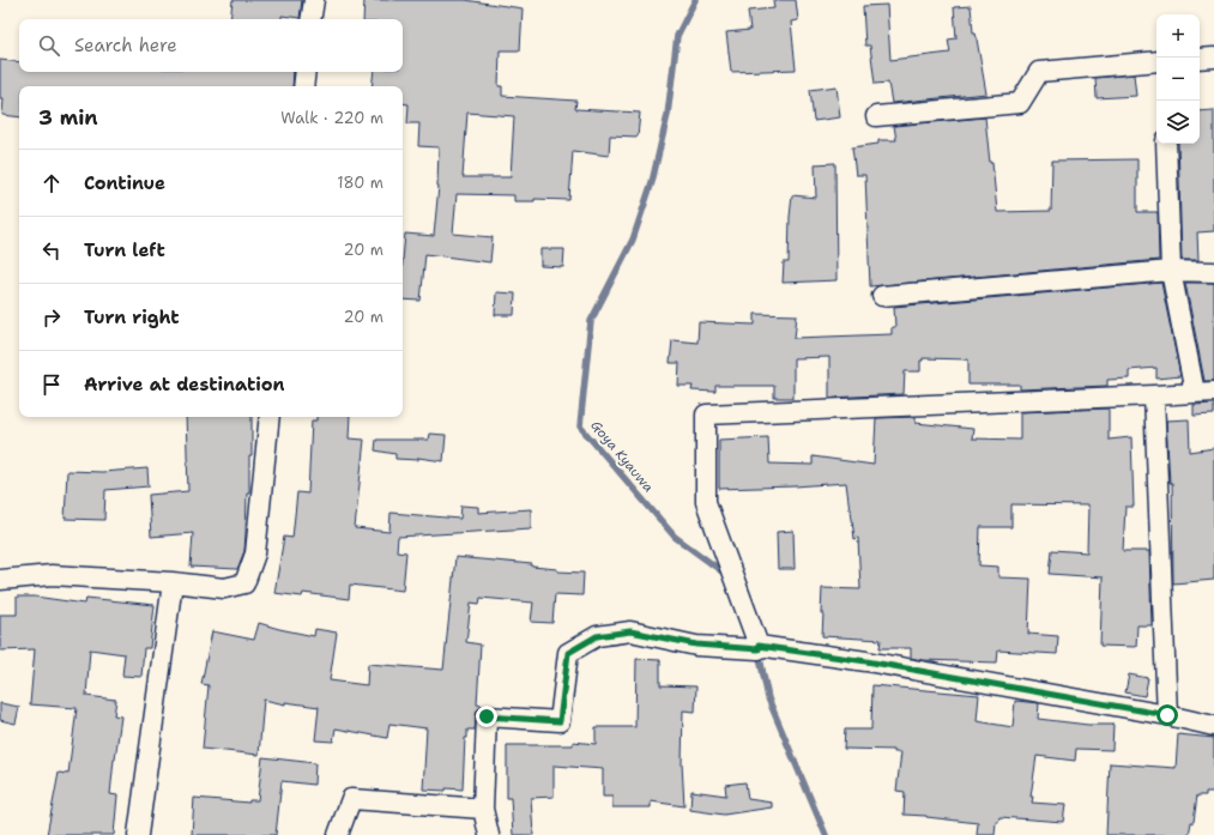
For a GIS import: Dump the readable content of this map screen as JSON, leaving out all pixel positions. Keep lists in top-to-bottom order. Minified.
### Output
{"water":["Goya Kyauwa"],"page":{"map_buttons":["+","−"],"search":"Search here","heading":["3 min","Walk · 220 m"],"list":[["Continue","180 m"],["Turn left","20 m"],["Turn right","20 m"],"Arrive at destination"]}}
